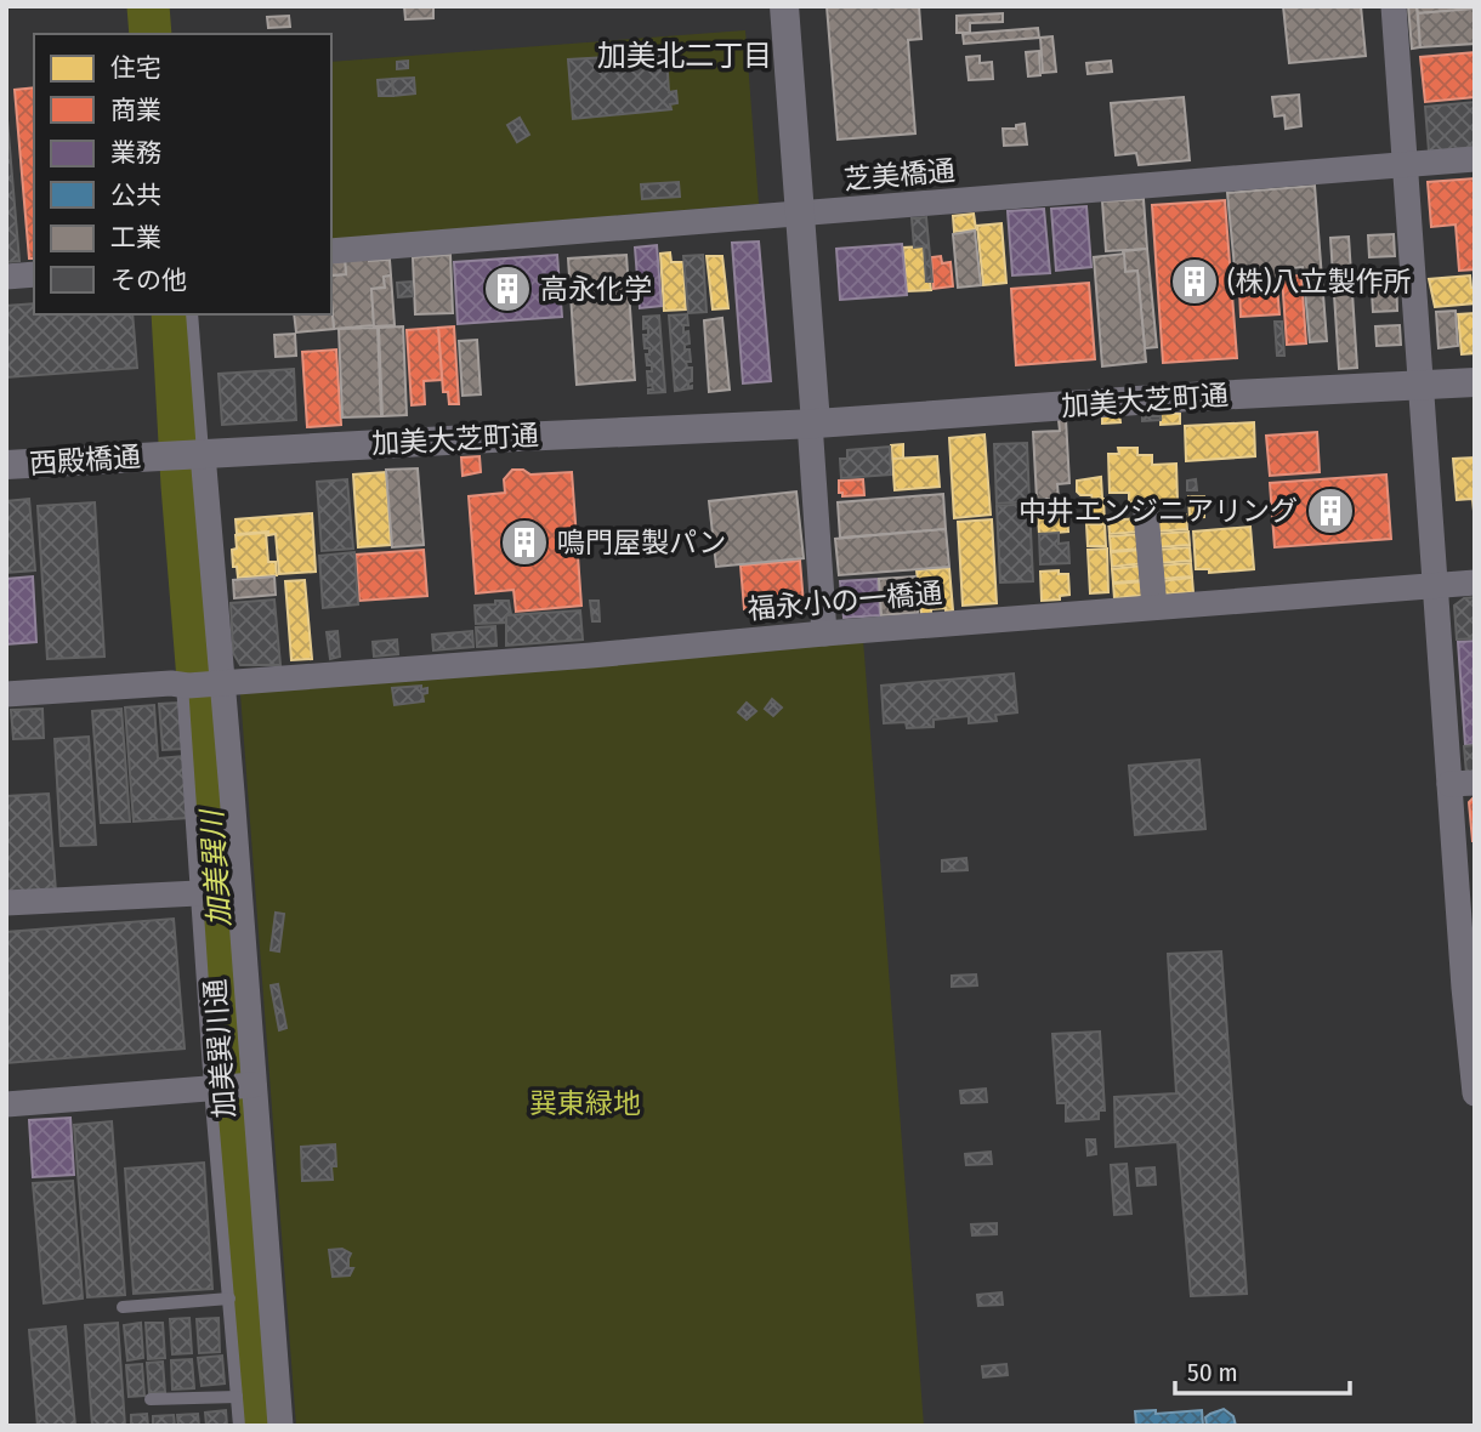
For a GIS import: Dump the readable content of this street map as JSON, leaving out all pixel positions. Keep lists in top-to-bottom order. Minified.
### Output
{"streets":{"street":["芝美橋通","加美大芝町通","西殿橋通","福永小の一橋通","加美巽川通"]},"crossings":[["加美大芝町通","西殿橋通"],["加美大芝町通","加美巽川通"],["西殿橋通","加美巽川通"],["福永小の一橋通","加美巽川通"]],"districts":["加美北二丁目"],"water":["加美巽川"],"parks":["巽東緑地"],"places":{"building":["(株)八立製作所","高永化学","中井エンジニアリング","鳴門屋製パン"]},"legend":["住宅","商業","業務","公共","工業","その他"],"scale_bar":"50 m"}
